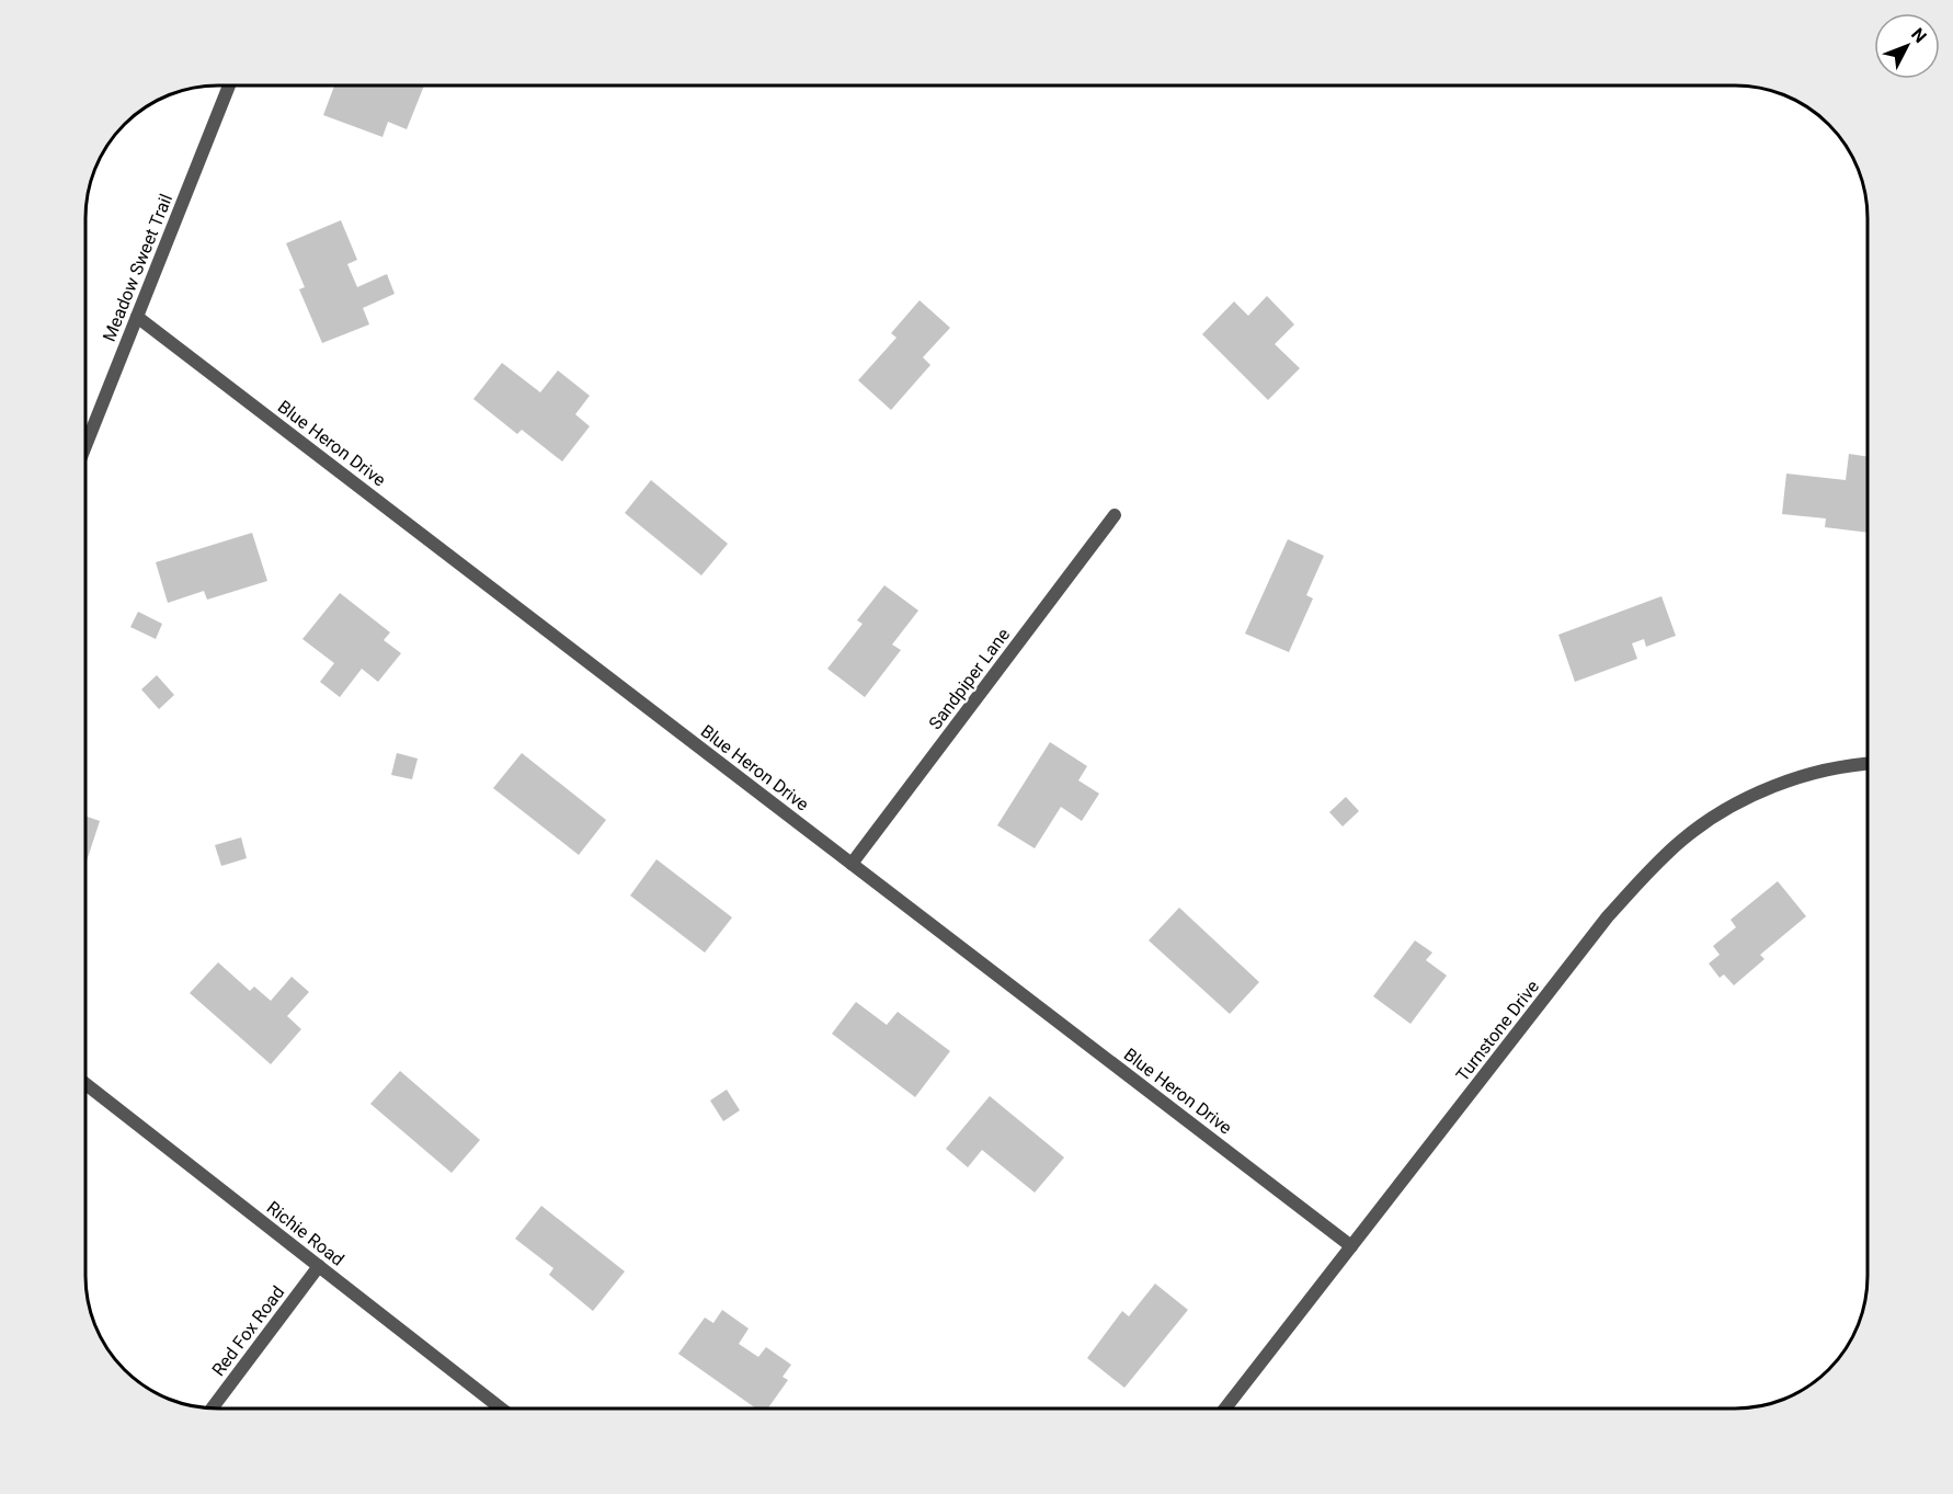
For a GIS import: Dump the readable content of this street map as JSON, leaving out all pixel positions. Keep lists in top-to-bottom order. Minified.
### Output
{"streets":{"street":["Meadow Sweet Trail","Blue Heron Drive","Sandpiper Lane","Turnstone Drive","Richie Road","Red Fox Road"]},"crossings":[["Meadow Sweet Trail","Blue Heron Drive"],["Blue Heron Drive","Sandpiper Lane"],["Blue Heron Drive","Turnstone Drive"],["Richie Road","Red Fox Road"]],"north":"top right"}
